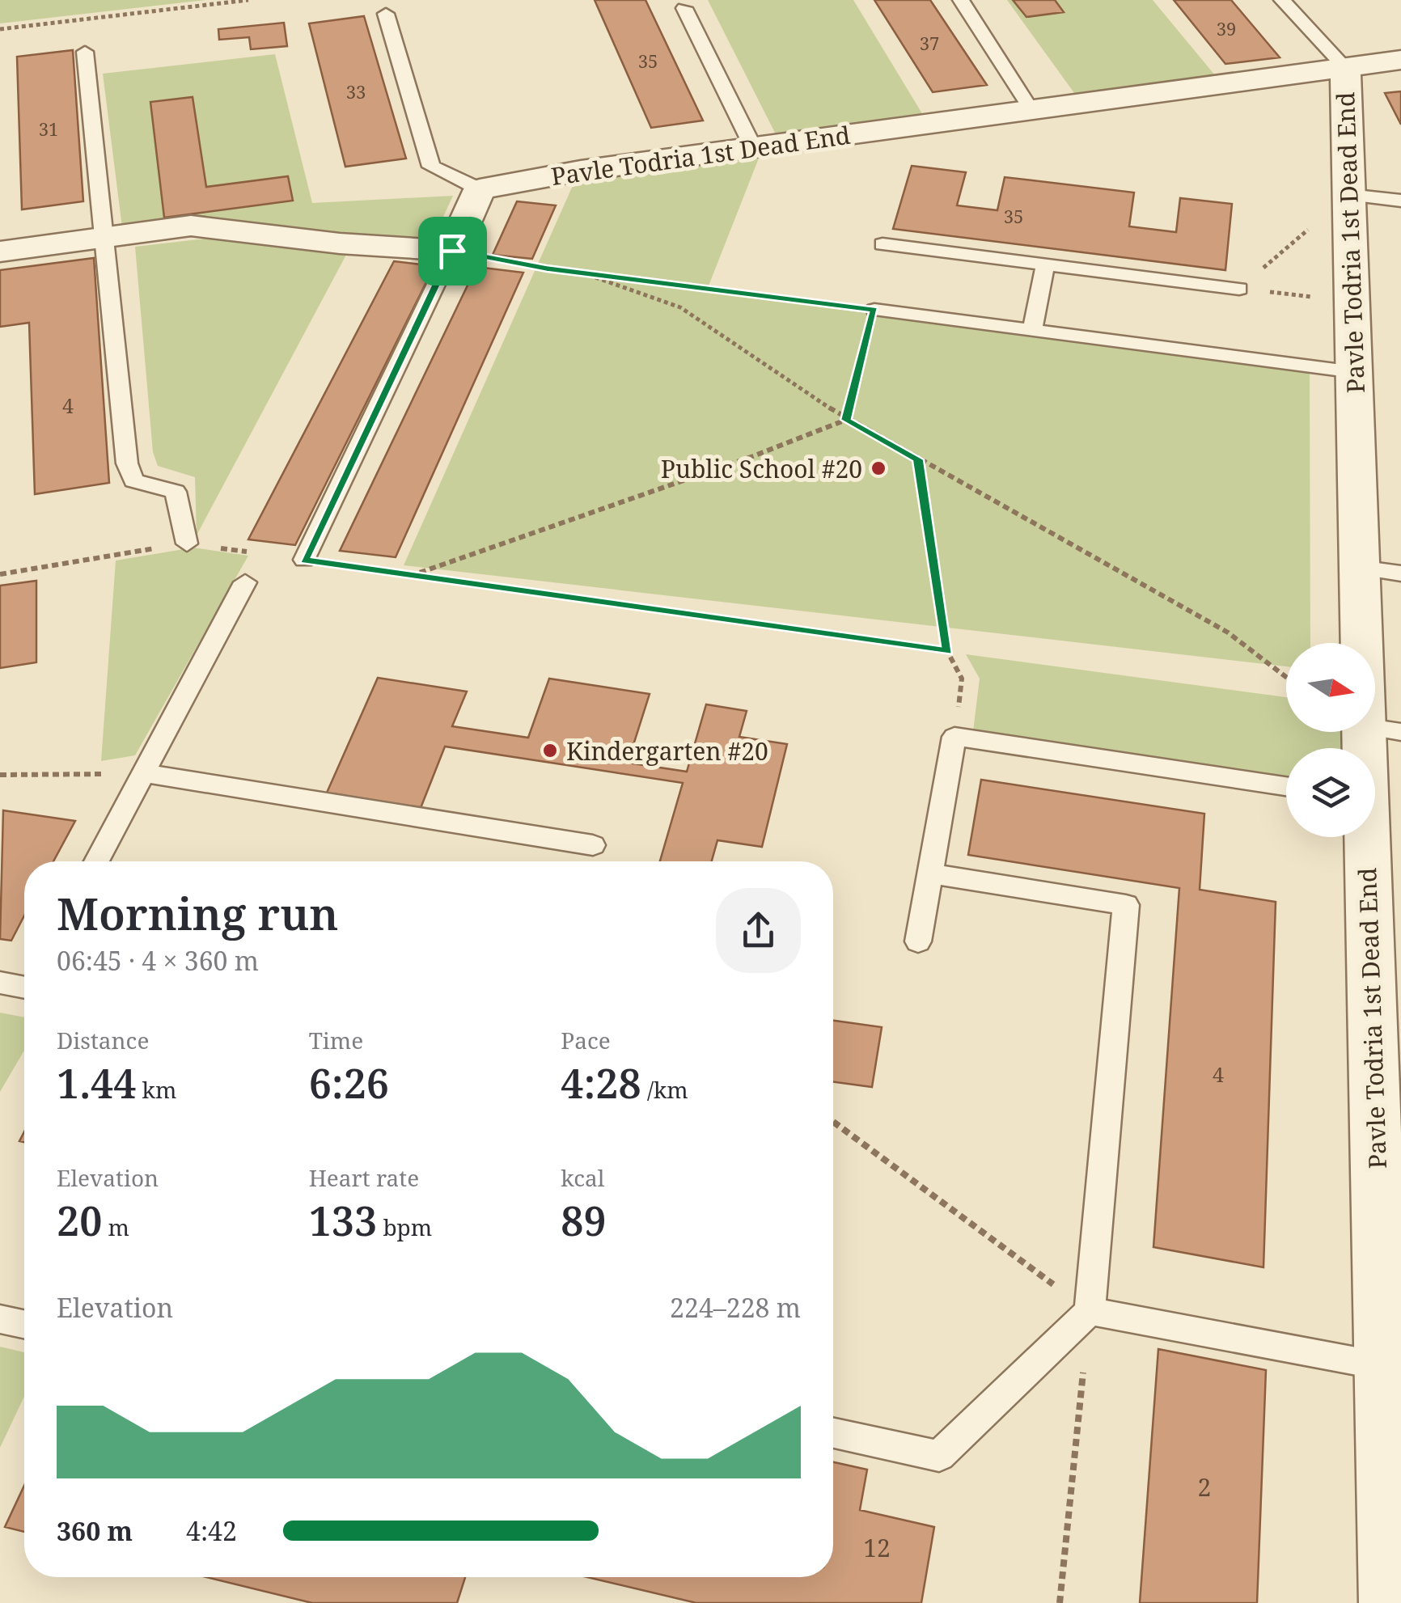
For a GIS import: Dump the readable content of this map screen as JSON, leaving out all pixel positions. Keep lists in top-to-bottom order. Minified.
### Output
{"streets":{"street":["Pavle Todria 1st Dead End"]},"places":["Public School #20","Kindergarten #20"],"house_numbers":["39","37","35","33","31","35","4","4","2","12"],"north":"right","page":{"heading":["Morning run","06:45 · 4 × 360 m"],"stats":[["Distance","1.44 km"],["Time","6:26"],["Pace","4:28 /km"],["Elevation","20 m"],["Heart rate","133 bpm"],["kcal","89"]],"chart":["Elevation","224–228 m"],"list":[{"name":"360 m","note":"4:42"}]}}
